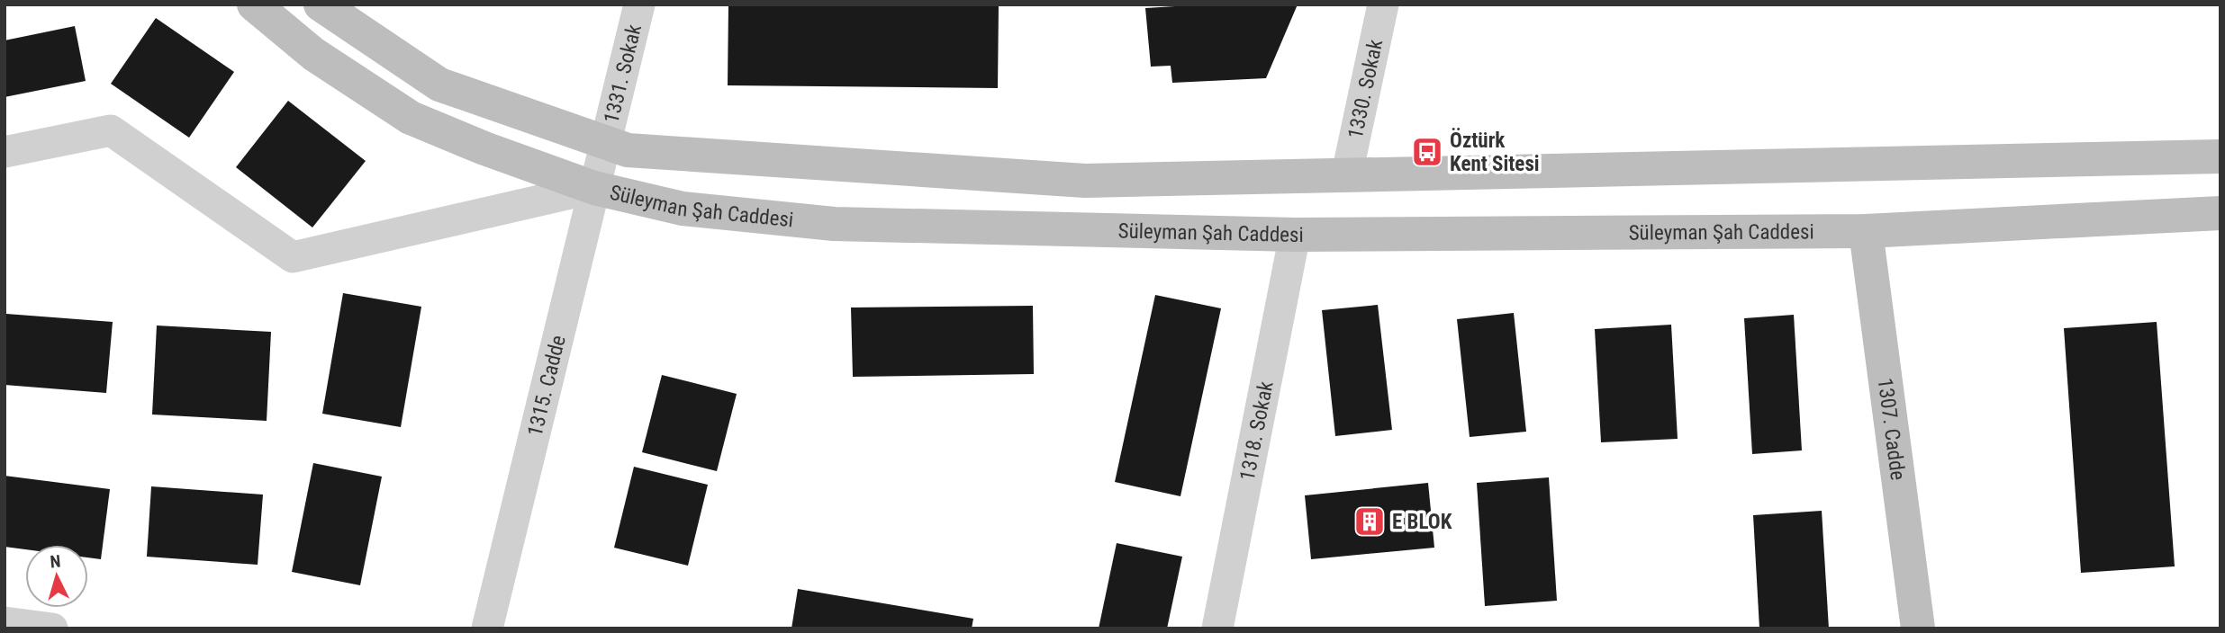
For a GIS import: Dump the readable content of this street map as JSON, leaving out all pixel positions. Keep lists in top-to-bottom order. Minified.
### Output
{"streets":{"main road":["Süleyman Şah Caddesi","1307. Cadde"],"street":["1331. Sokak","1330. Sokak","1315. Cadde","1318. Sokak"]},"crossings":[["1331. Sokak","Süleyman Şah Caddesi"],["1331. Sokak","1315. Cadde"],["1330. Sokak","Süleyman Şah Caddesi"],["Süleyman Şah Caddesi","1315. Cadde"],["Süleyman Şah Caddesi","1307. Cadde"],["Süleyman Şah Caddesi","1318. Sokak"]],"places":{"bus stop":["Öztürk Kent Sitesi"],"building":["E BLOK"]},"north":"top"}
